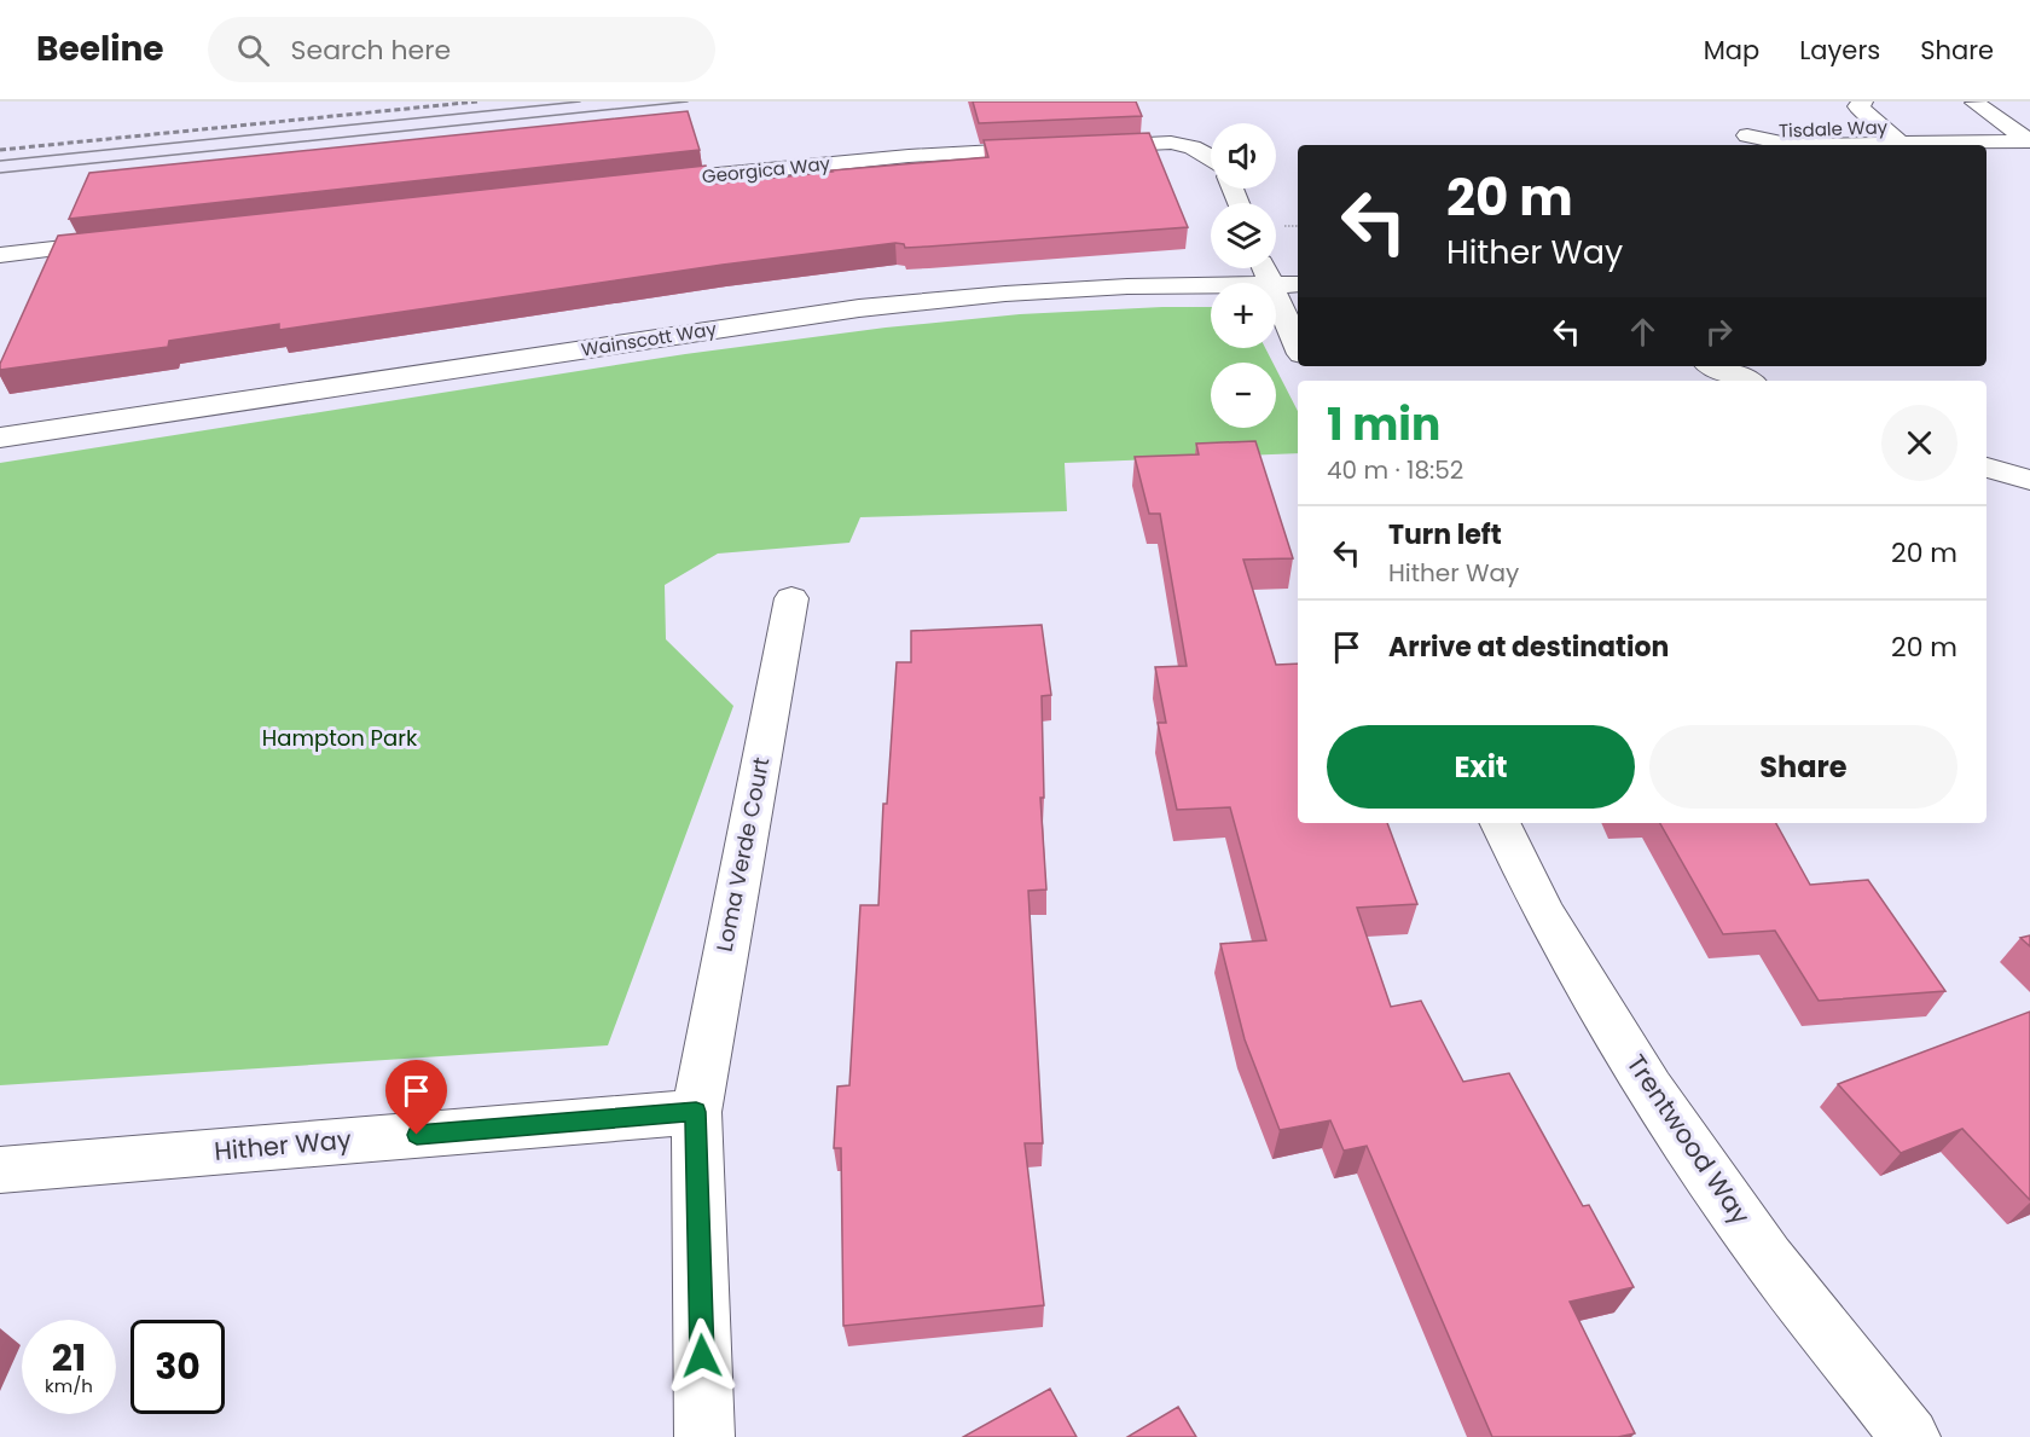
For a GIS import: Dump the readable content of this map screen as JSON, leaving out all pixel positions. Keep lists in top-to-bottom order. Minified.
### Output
{"streets":{"street":["Tisdale Way","Georgica Way","Wainscott Way","Loma Verde Court","Trentwood Way","Hither Way"]},"crossings":[["Loma Verde Court","Hither Way"]],"parks":["Hampton Park"],"page":{"header":"Beeline","search":"Search here","nav":["Map","Layers","Share"],"map_buttons":["+","−"],"turn":["20 m","Hither Way"],"heading":["1 min","40 m · 18:52"],"list":[{"name":"Turn left","note":"Hither Way","value":"20 m"},{"name":"Arrive at destination","value":"20 m"}],"buttons":["Exit","Share"],"speed":"21 km/h","limit":"30"}}
